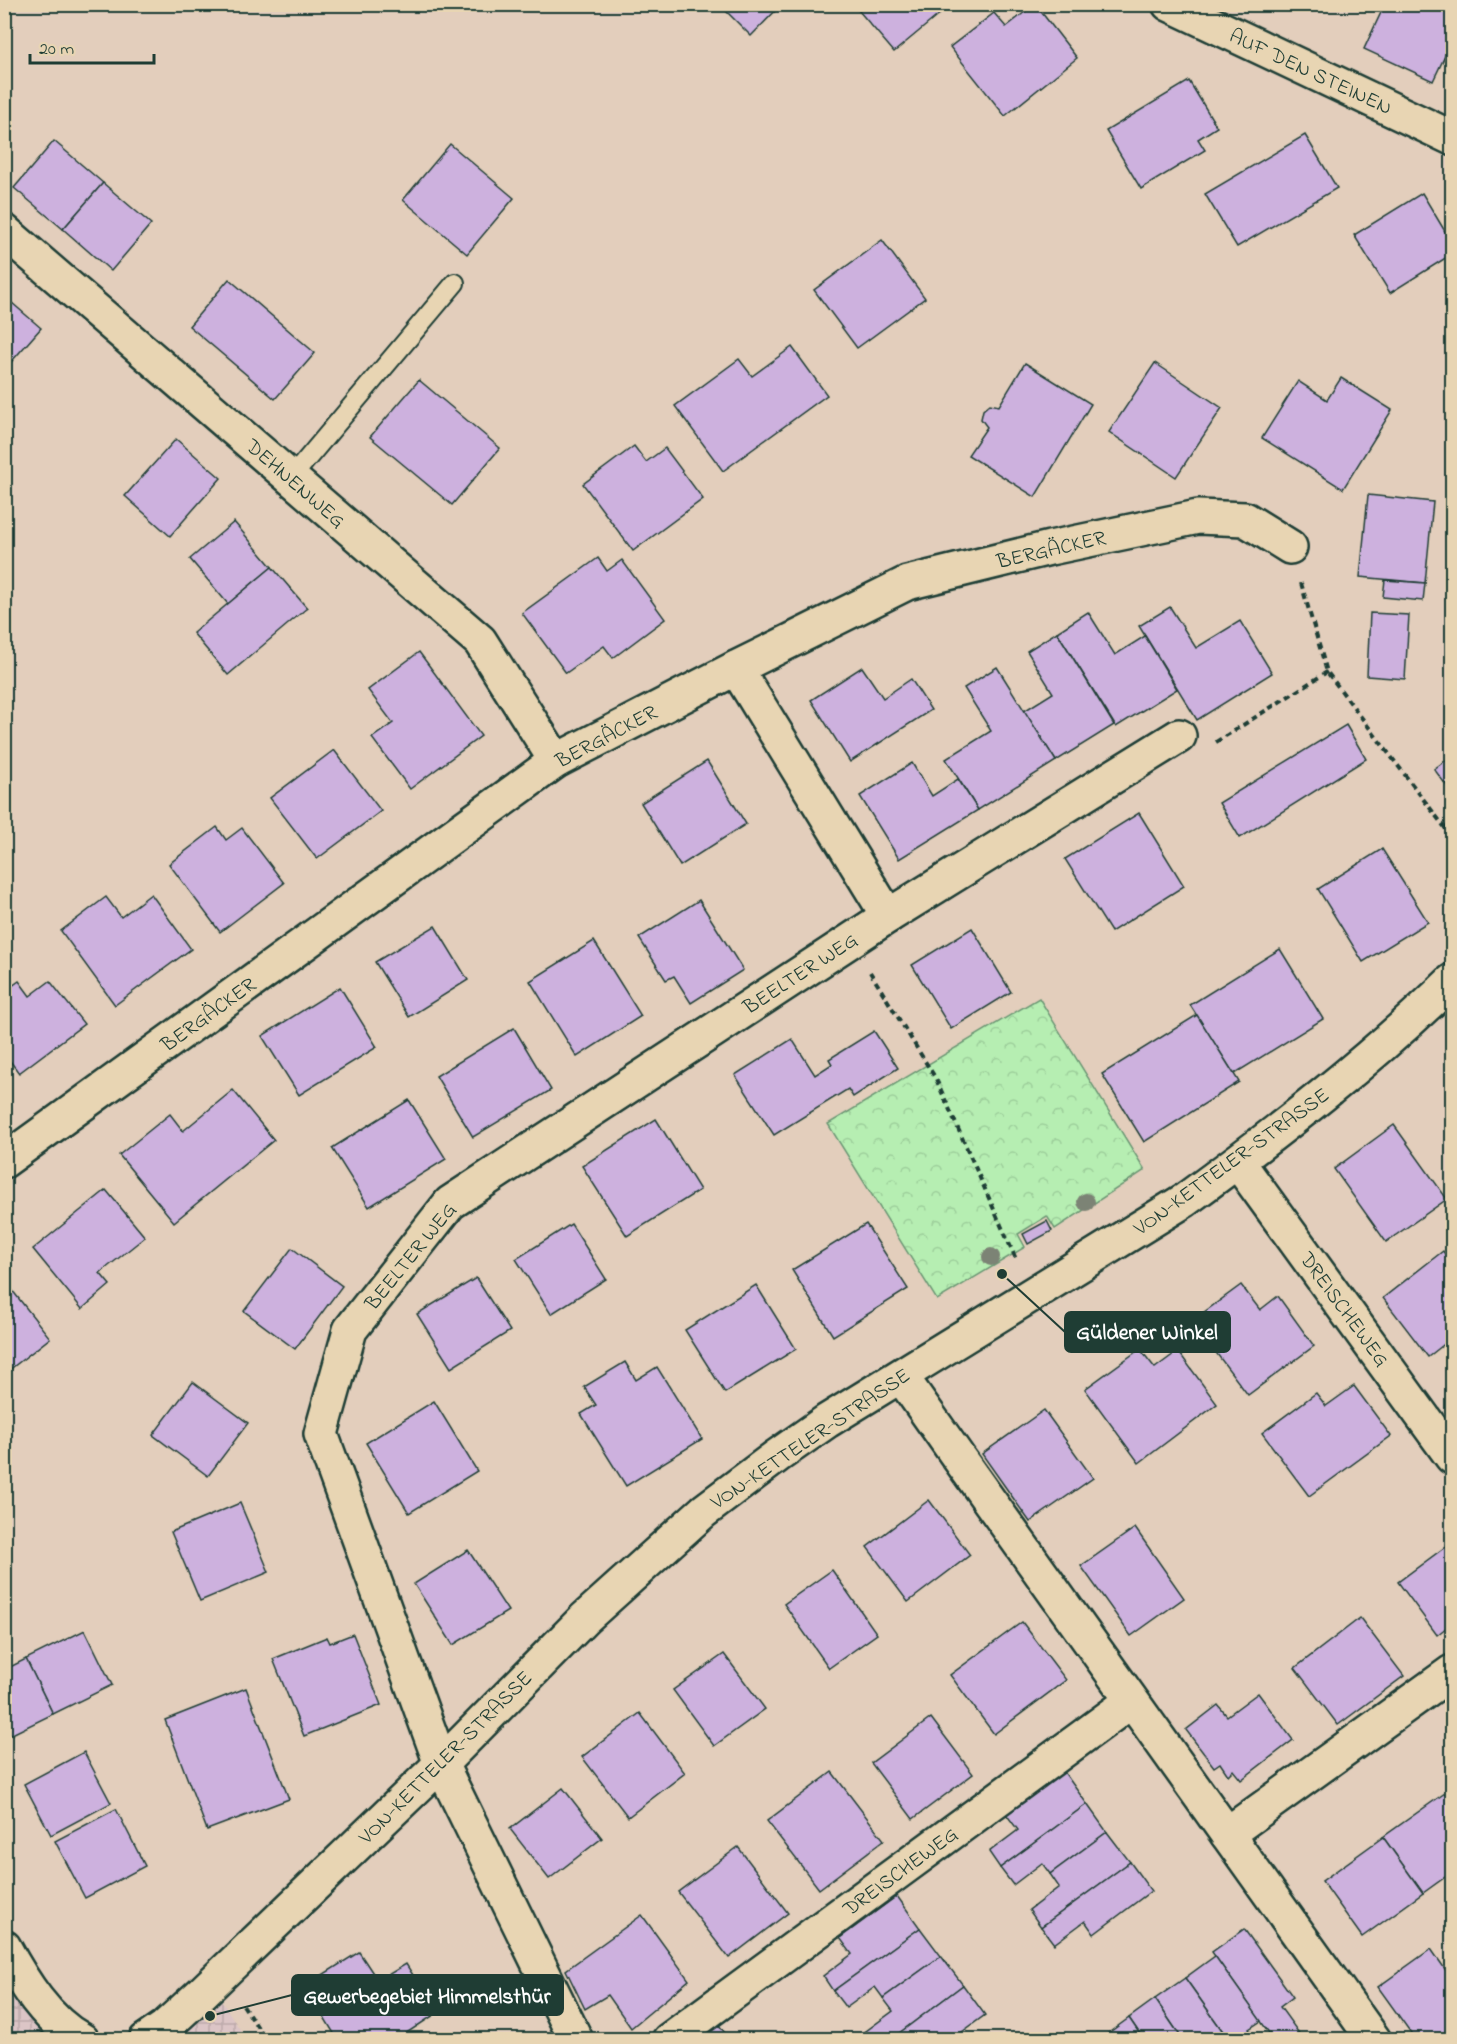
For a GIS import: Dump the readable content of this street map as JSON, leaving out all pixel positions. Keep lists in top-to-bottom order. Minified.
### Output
{"streets":{"street":["AUF DEN STEINEN","DEHNENWEG","BERGÄCKER","BEELTER WEG","VON-KETTELER-STRASSE","DREISCHEWEG"]},"crossings":[["DEHNENWEG","BERGÄCKER"],["BEELTER WEG","VON-KETTELER-STRASSE"],["VON-KETTELER-STRASSE","DREISCHEWEG"]],"places":["Güldener Winkel","Gewerbegebiet Himmelsthür"],"scale_bar":"20 m"}
